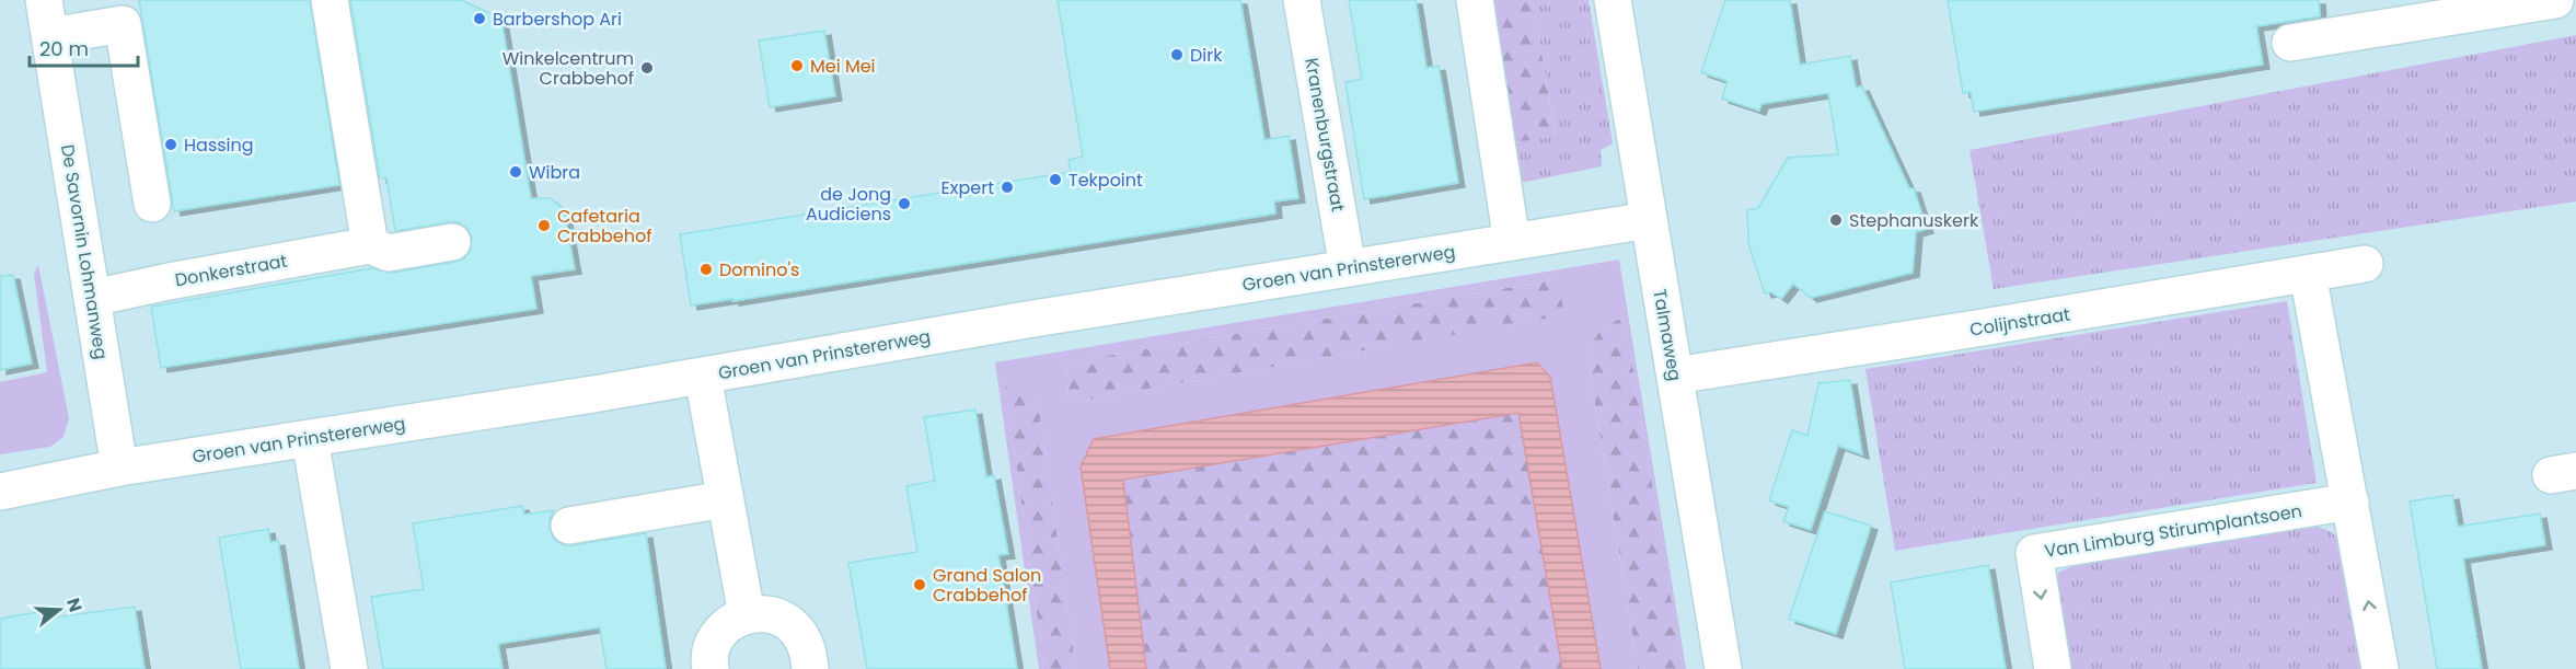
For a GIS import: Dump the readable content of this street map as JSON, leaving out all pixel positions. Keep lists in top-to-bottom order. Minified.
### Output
{"streets":{"street":["Kranenburgstraat","De Savornin Lohmanweg","Groen van Prinstererweg","Donkerstraat","Colijnstraat","Talmaweg","Van Limburg Stirumplantsoen"]},"crossings":[["Kranenburgstraat","Groen van Prinstererweg"],["De Savornin Lohmanweg","Groen van Prinstererweg"],["De Savornin Lohmanweg","Donkerstraat"],["Groen van Prinstererweg","Talmaweg"],["Colijnstraat","Talmaweg"]],"places":["Barbershop Ari","Dirk","Mei Mei","Winkelcentrum Crabbehof","Hassing","Wibra","Tekpoint","Expert","de Jong Audiciens","Stephanuskerk","Cafetaria Crabbehof","Domino's","Grand Salon Crabbehof"],"scale_bar":"20 m","north":"right"}
